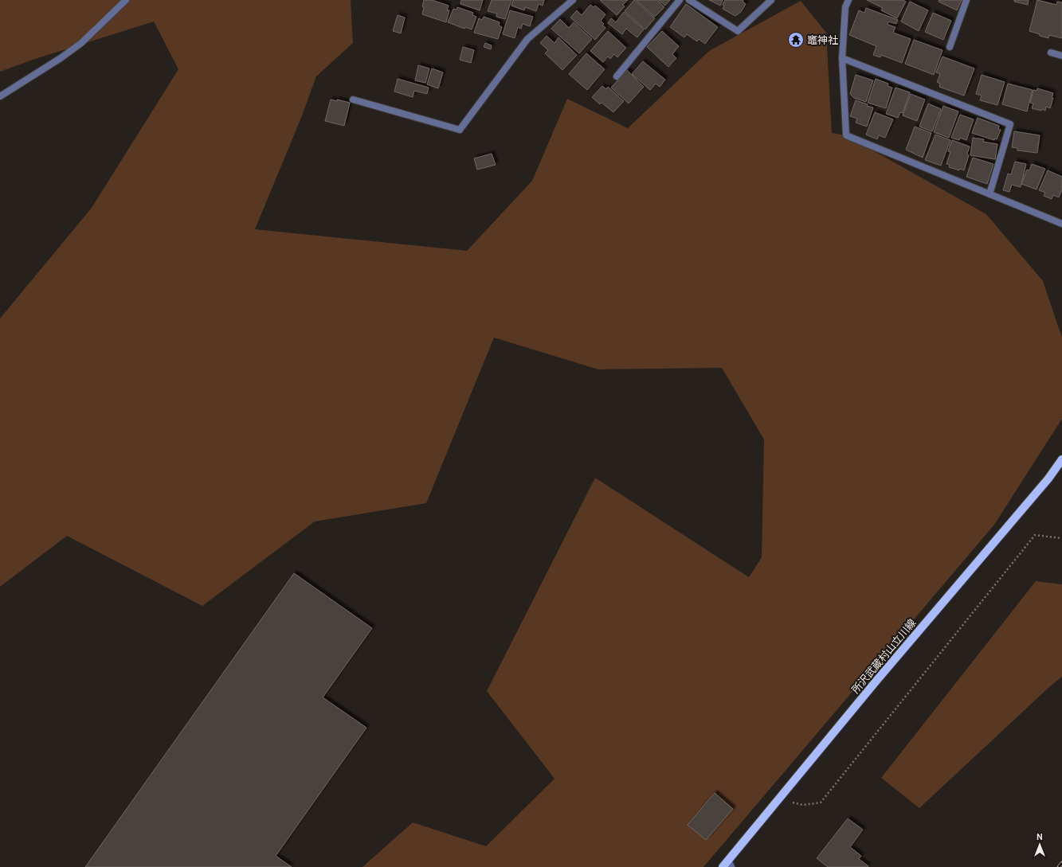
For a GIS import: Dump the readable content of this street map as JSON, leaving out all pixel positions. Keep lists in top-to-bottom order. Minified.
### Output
{"streets":{"main road":["所沢武蔵村山立川線"]},"places":{"temple":["竈神社"]},"north":"top"}
